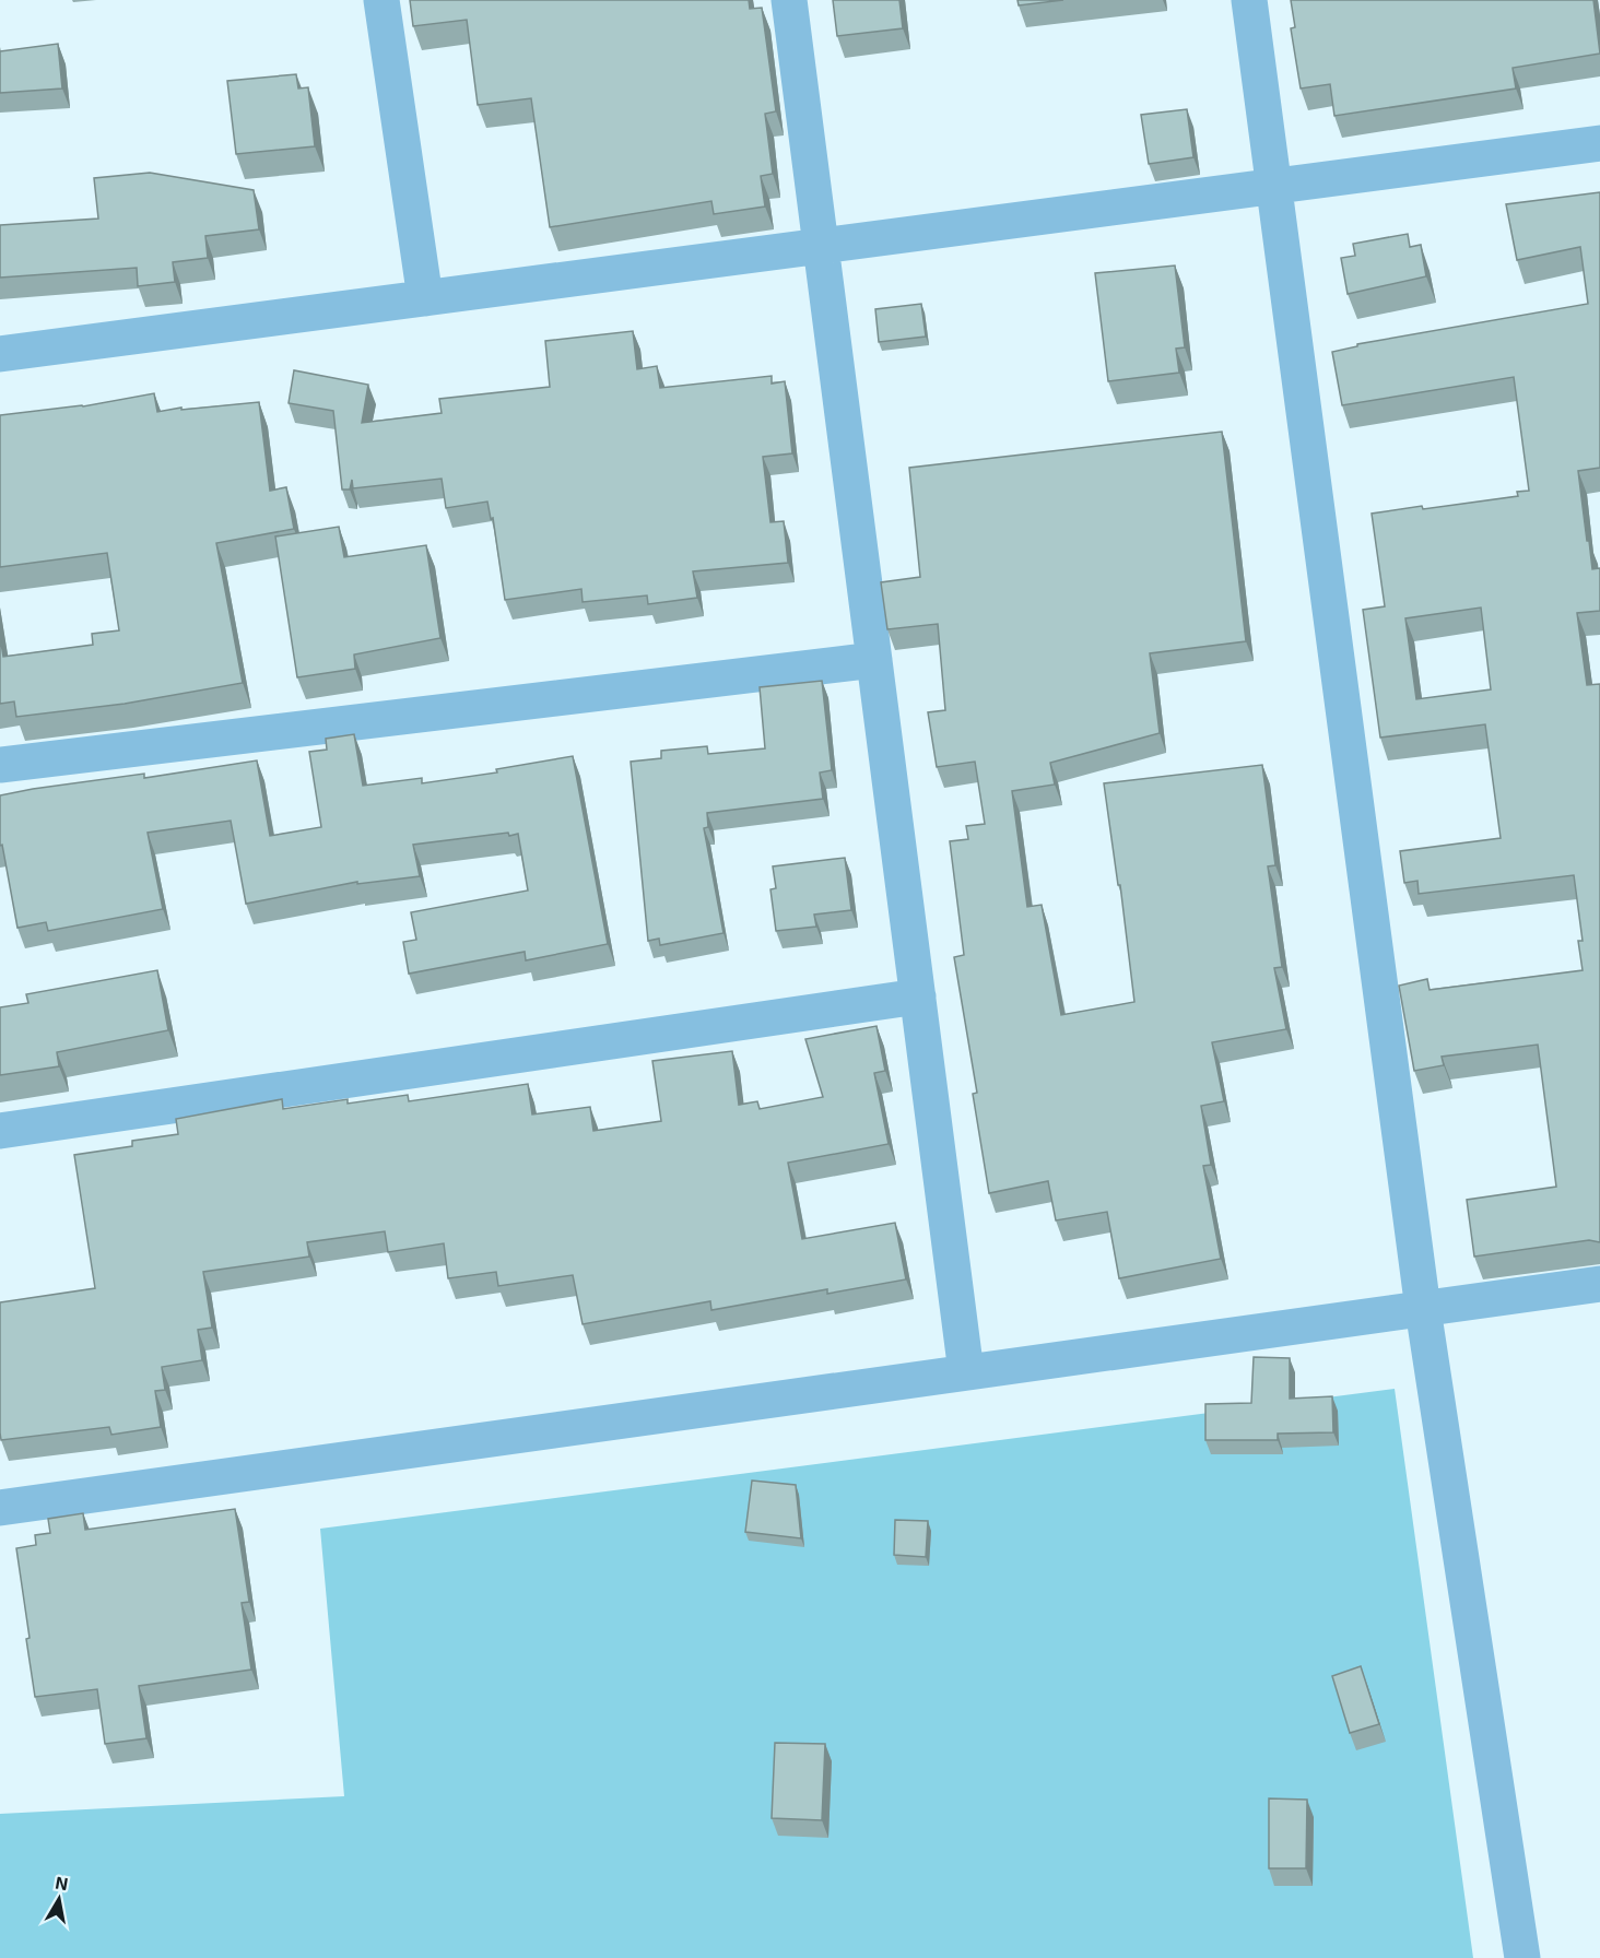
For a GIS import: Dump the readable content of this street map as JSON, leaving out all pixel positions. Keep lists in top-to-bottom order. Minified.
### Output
{"north":"top"}
